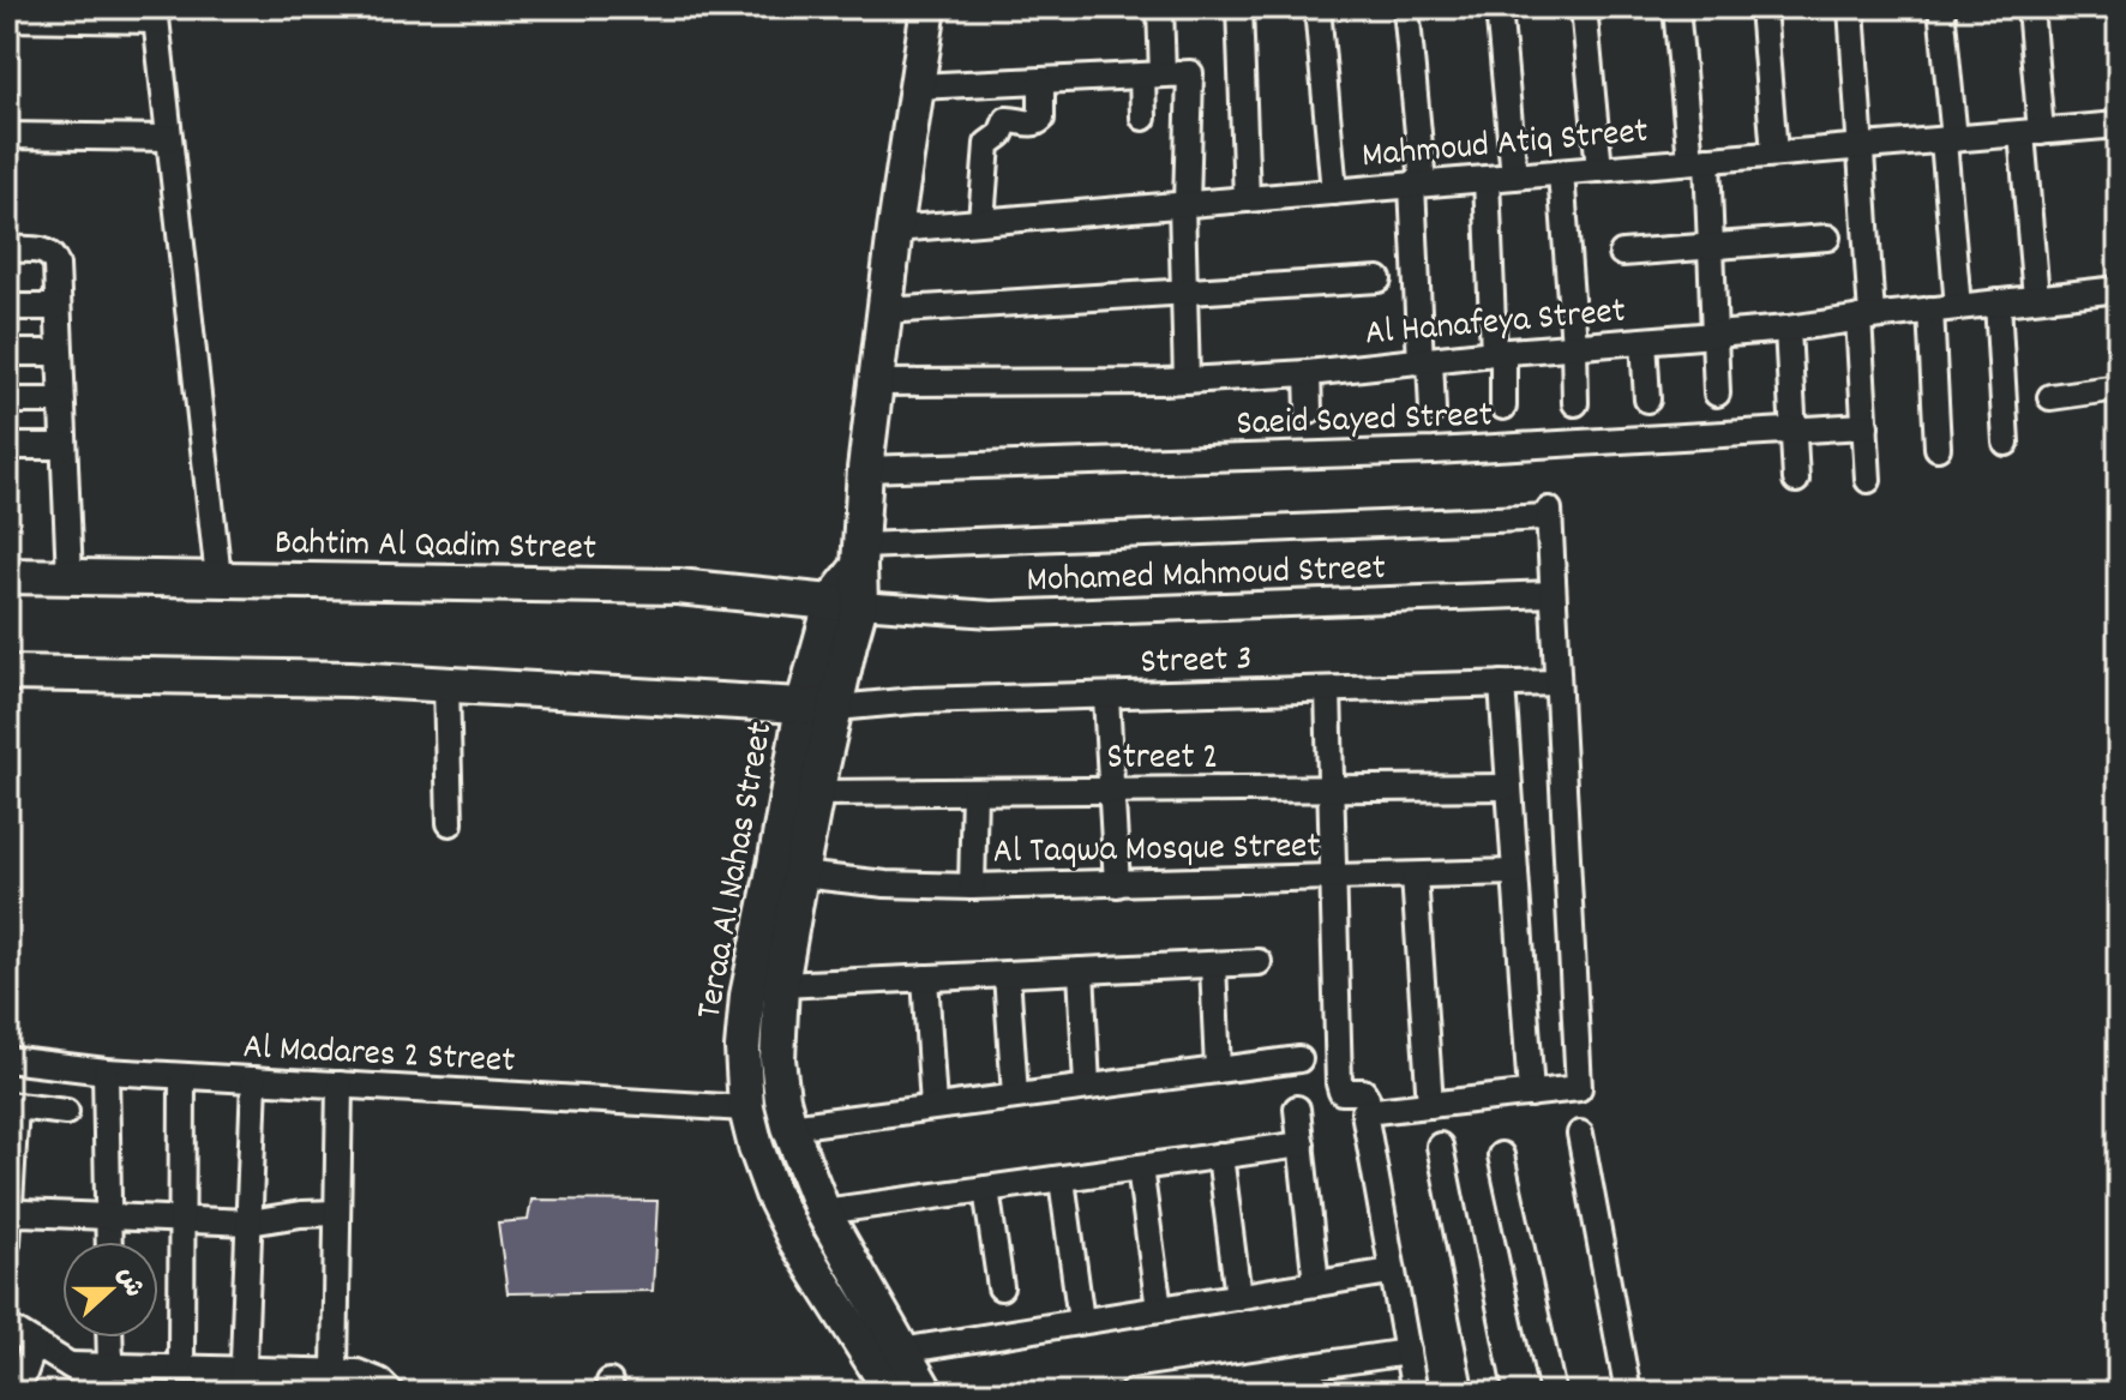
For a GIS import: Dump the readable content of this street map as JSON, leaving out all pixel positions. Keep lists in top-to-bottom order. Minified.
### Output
{"streets":{"main road":["Bahtim Al Qadim Street","Teraa Al Nahas Street"],"street":["Mahmoud Atiq Street","Al Hanafeya Street","Saeid Sayed Street","Mohamed Mahmoud Street","Street 3","Street 2","Al Taqwa Mosque Street","Al Madares 2 Street"]},"crossings":[["Bahtim Al Qadim Street","Mohamed Mahmoud Street"],["Bahtim Al Qadim Street","Teraa Al Nahas Street"],["Mohamed Mahmoud Street","Teraa Al Nahas Street"],["Street 3","Teraa Al Nahas Street"],["Street 2","Teraa Al Nahas Street"],["Al Taqwa Mosque Street","Teraa Al Nahas Street"],["Teraa Al Nahas Street","Al Madares 2 Street"]],"north":"right"}
